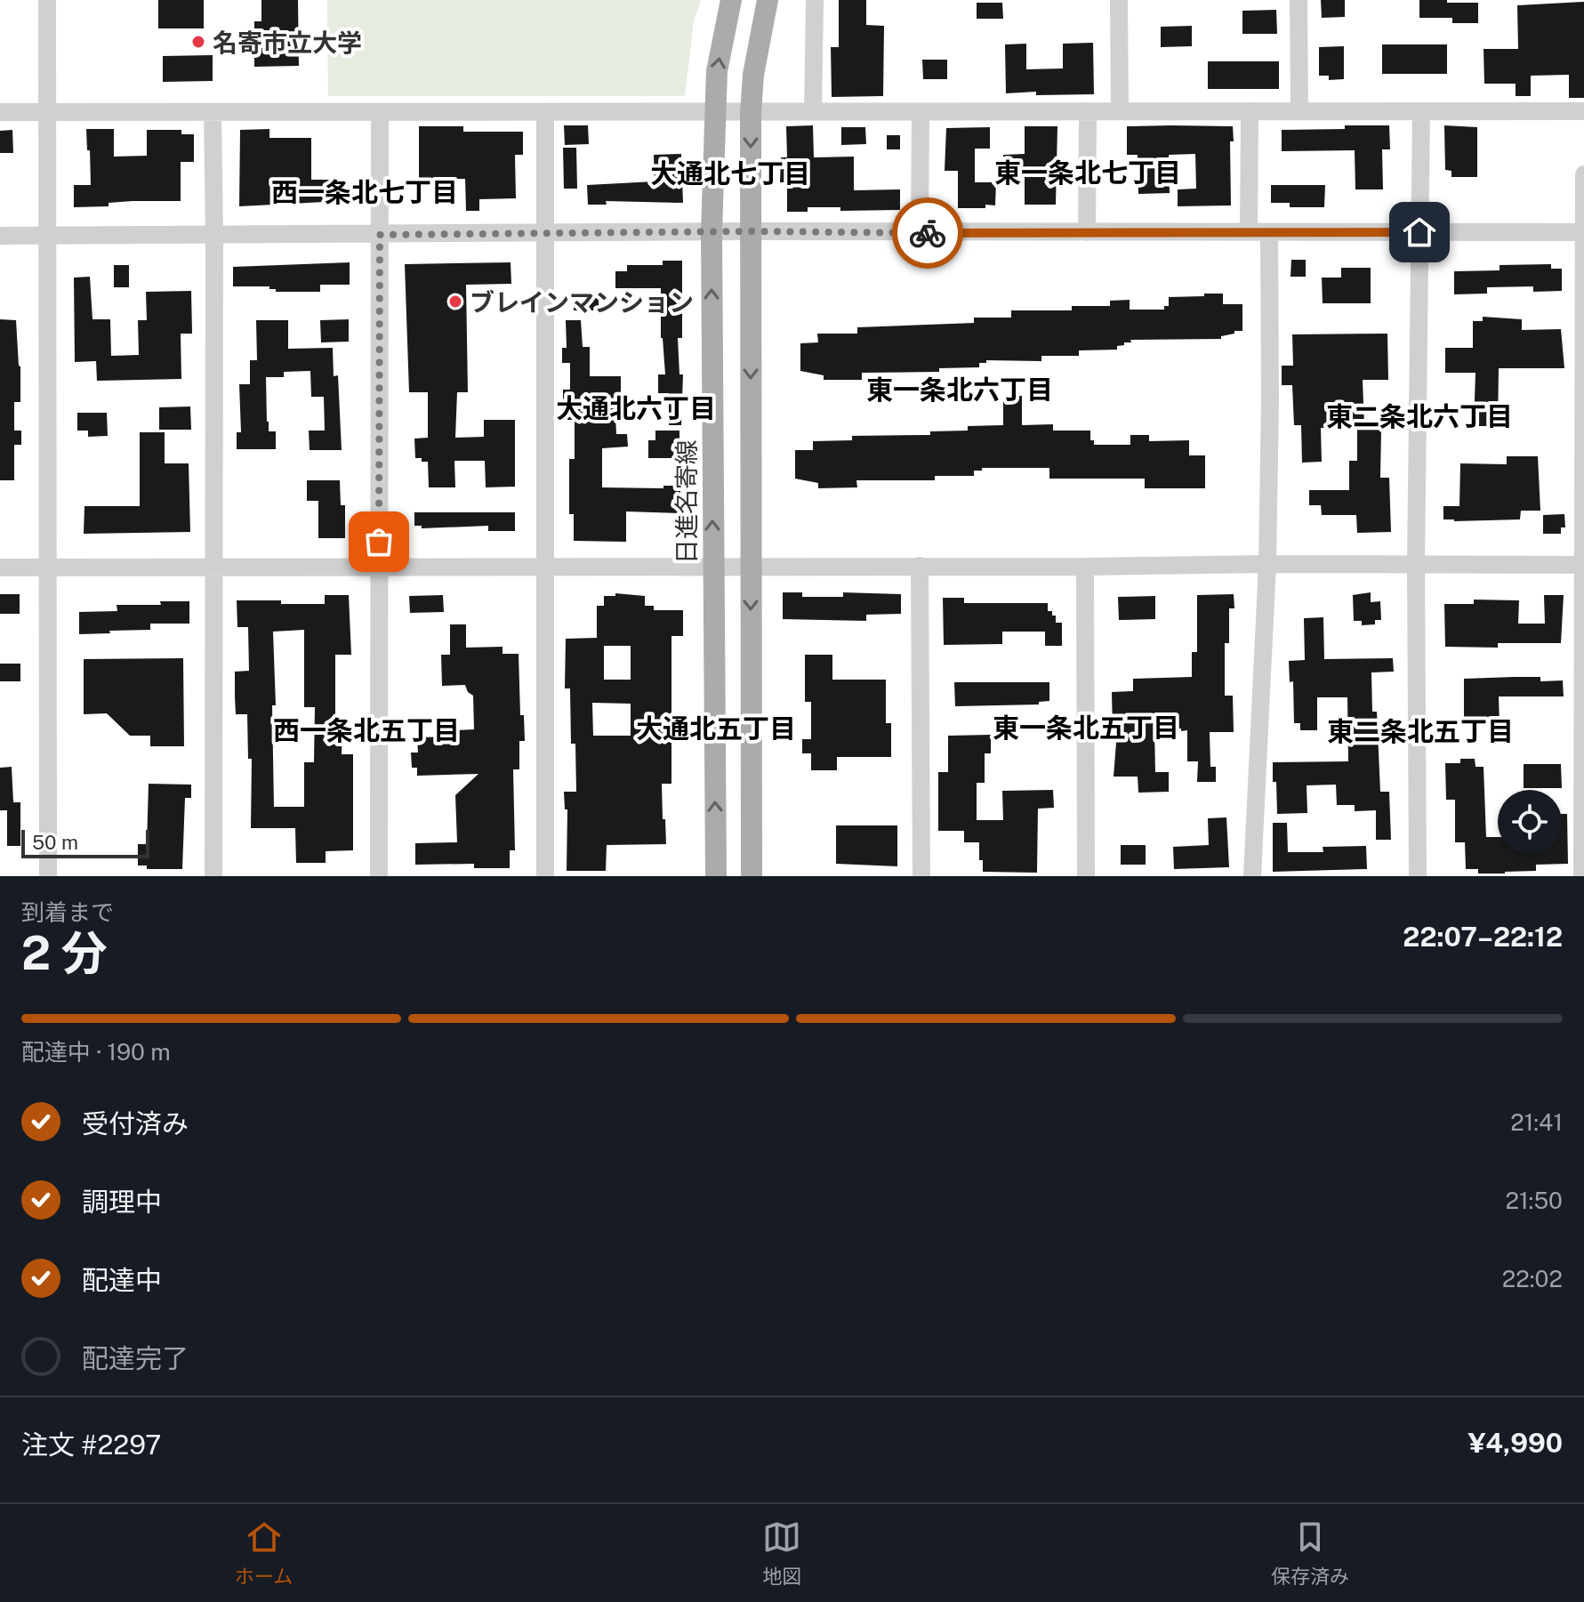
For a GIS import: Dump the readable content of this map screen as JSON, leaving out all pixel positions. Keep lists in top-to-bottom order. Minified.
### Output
{"streets":{"main road":["日進名寄線"]},"districts":["東一条北七丁目","大通北七丁目","西一条北七丁目","東一条北六丁目","大通北六丁目","東二条北六丁目","東一条北五丁目","大通北五丁目","西一条北五丁目","東二条北五丁目"],"places":["名寄市立大学","ブレインマンション"],"scale_bar":"50 m","page":{"scale":"50 m","heading":["2 分","到着まで","22:07–22:12"],"panel":["注文 #2297","¥4,990"],"bar":"配達中 · 190 m","list":[["受付済み","21:41"],["調理中","21:50"],["配達中","22:02"],"配達完了"],"tabs":["ホーム","地図","保存済み"]}}
